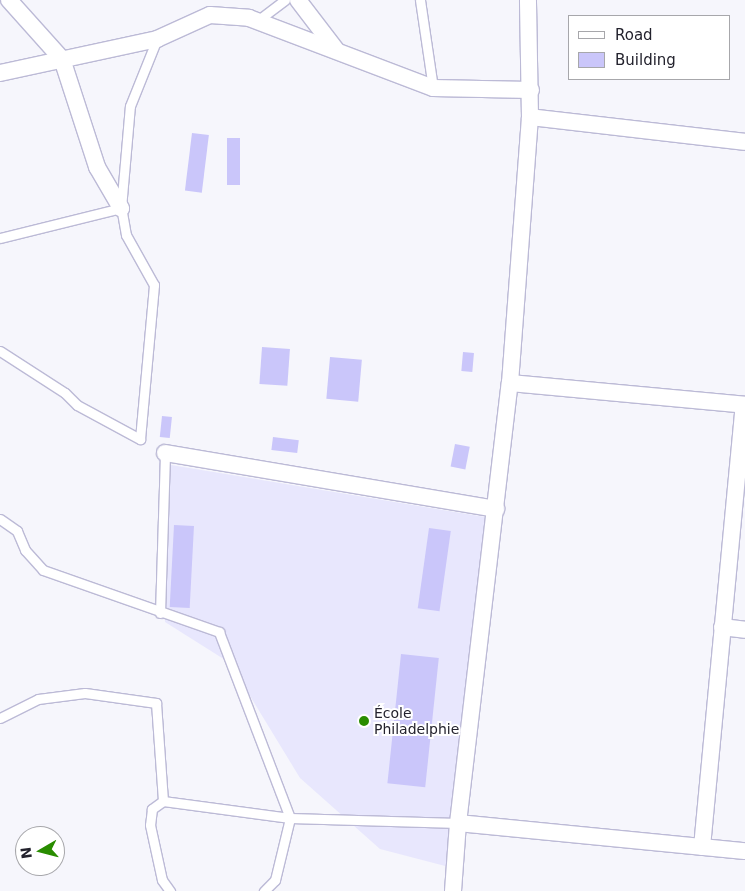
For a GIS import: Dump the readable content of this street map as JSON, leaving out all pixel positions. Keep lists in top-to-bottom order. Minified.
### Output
{"places":["École Philadelphie"],"legend":["Road","Building"],"north":"left"}
